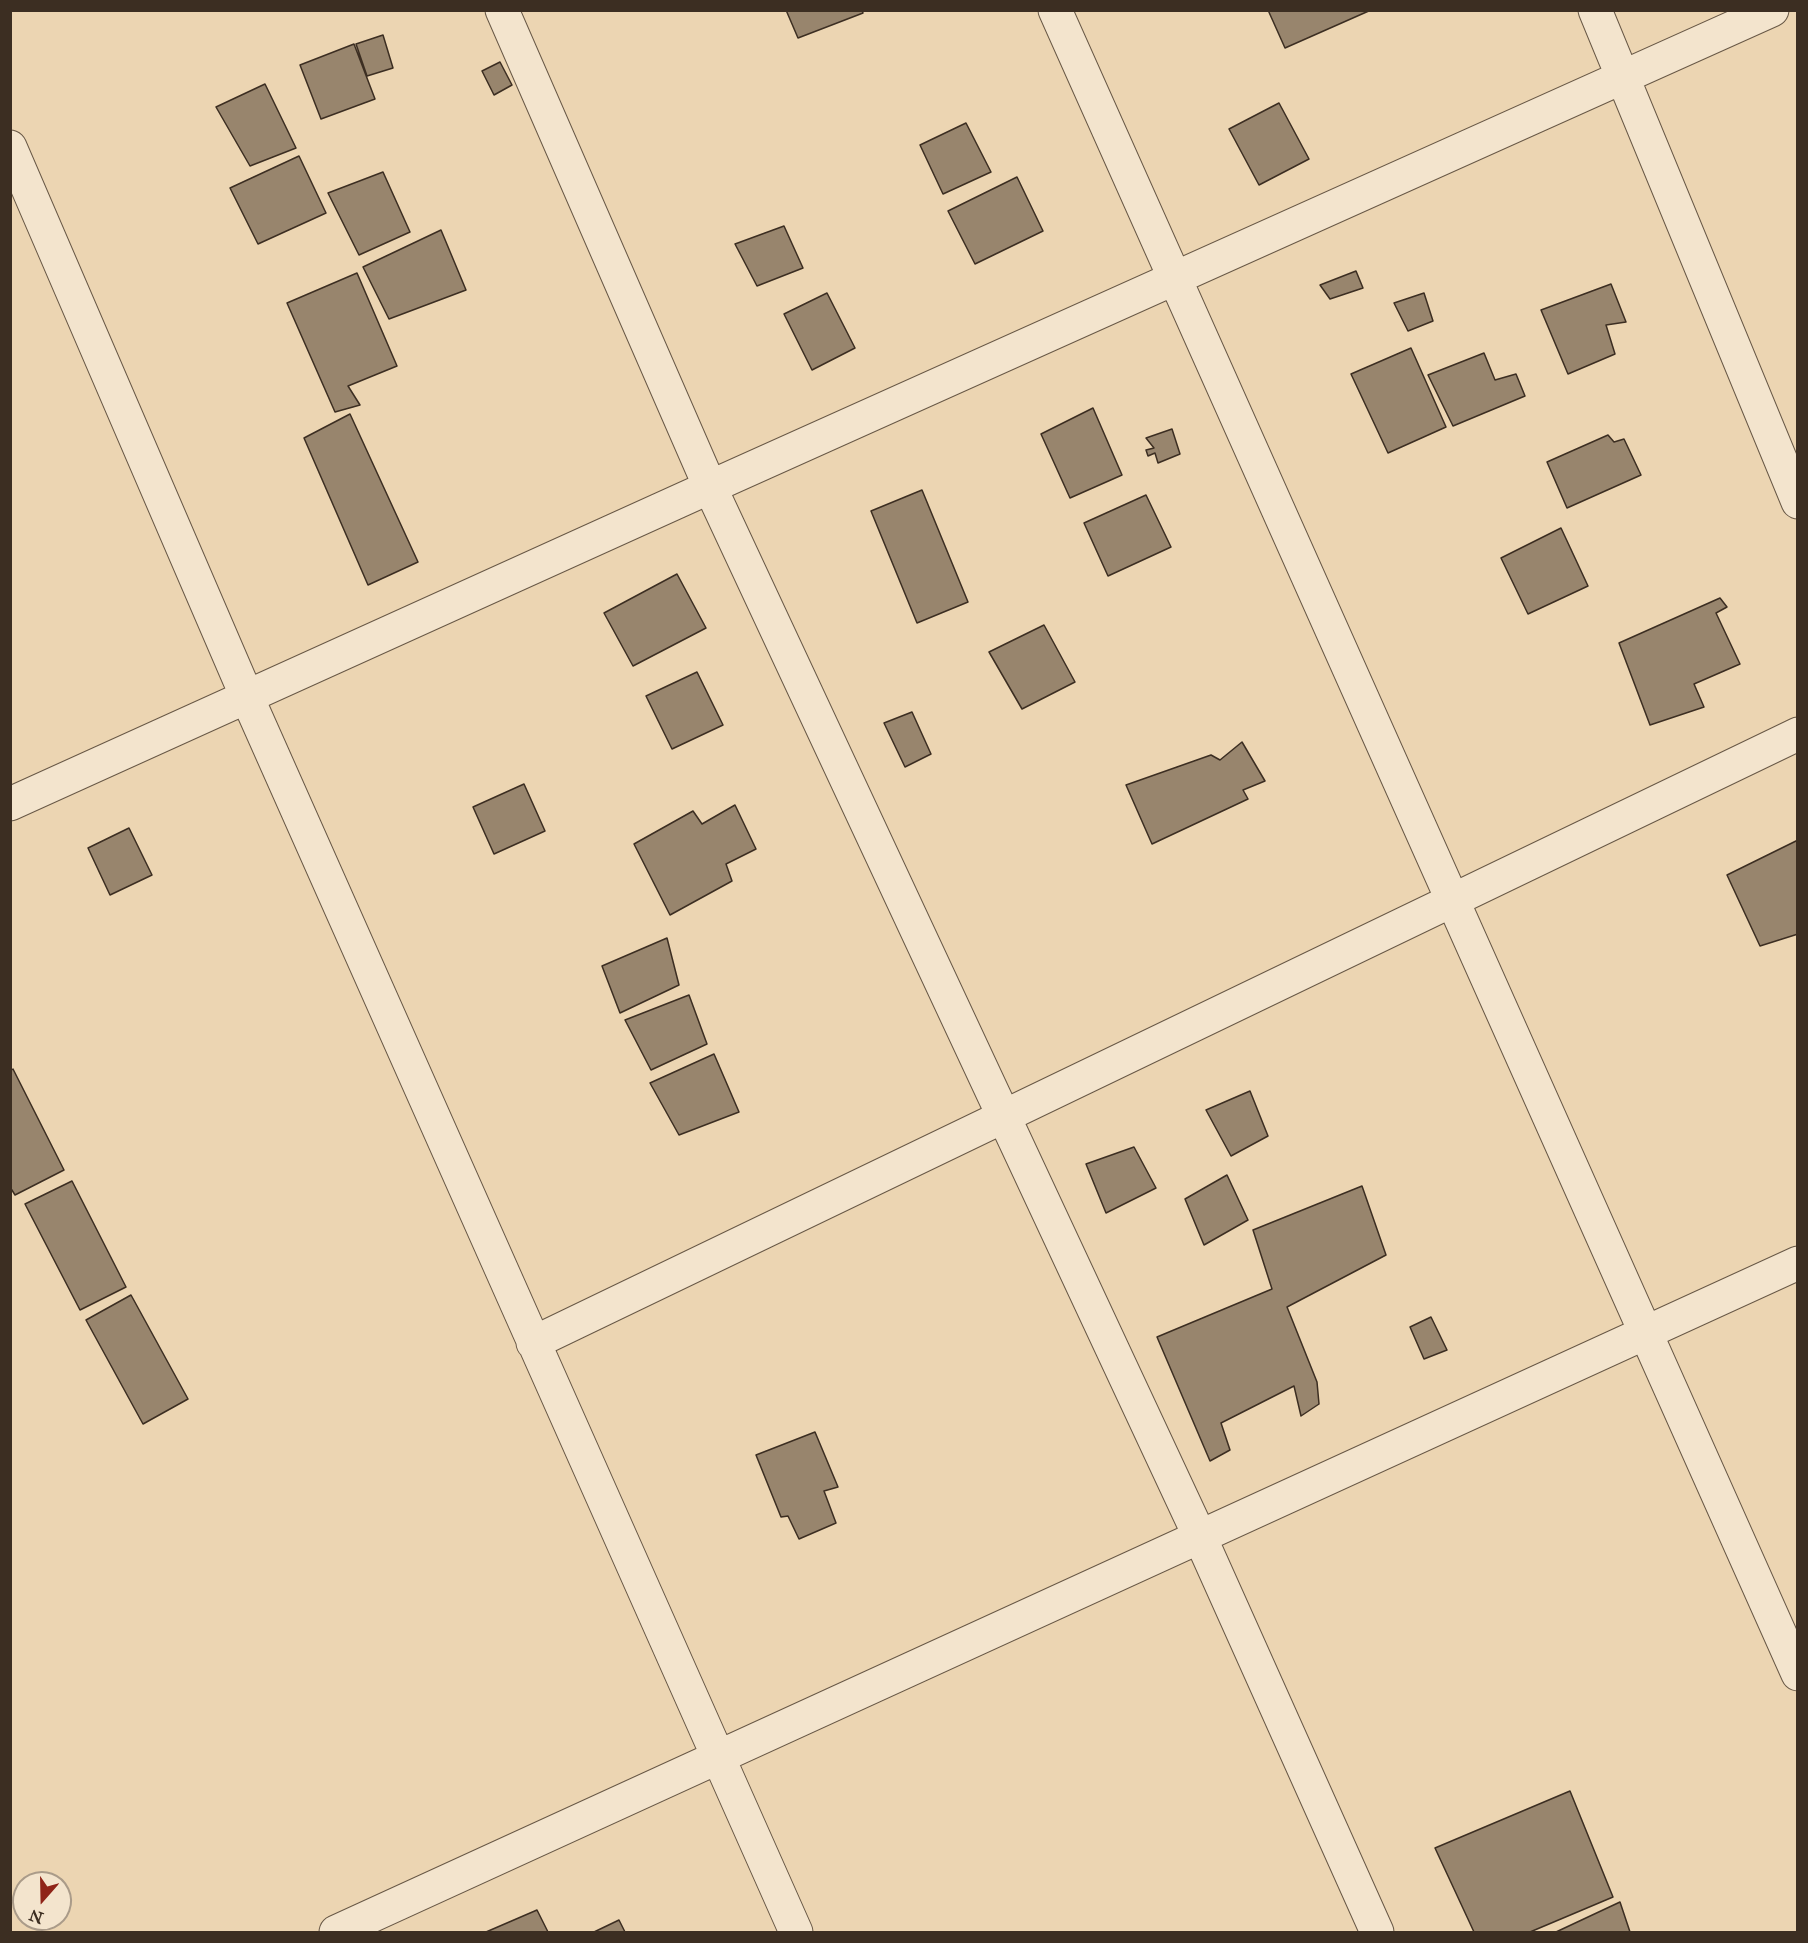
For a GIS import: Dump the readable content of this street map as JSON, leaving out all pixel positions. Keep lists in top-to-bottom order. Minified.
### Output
{"north":"bottom"}
